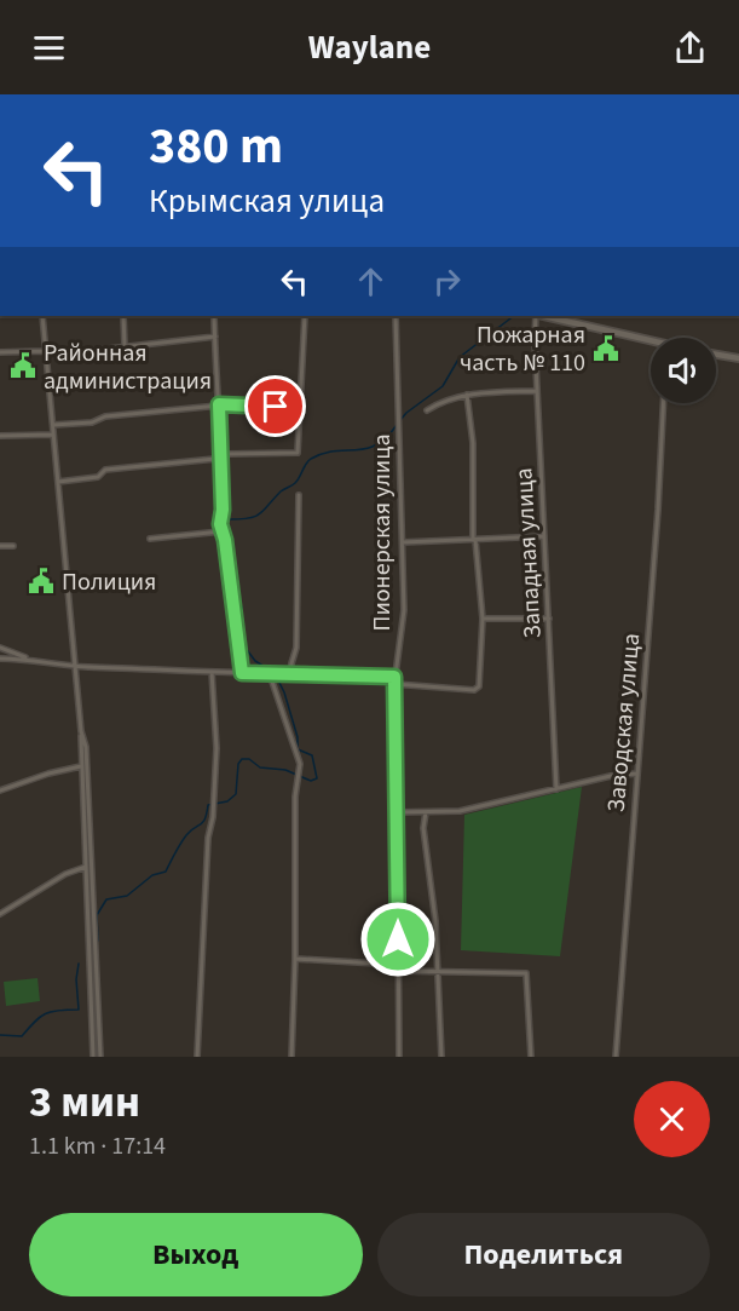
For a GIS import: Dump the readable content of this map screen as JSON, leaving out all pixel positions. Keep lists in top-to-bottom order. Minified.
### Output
{"streets":{"street":["Пионерская улица","Западная улица","Заводская улица"]},"places":{"public building":["Пожарная часть № 110","Районная администрация","Полиция"]},"page":{"header":"Waylane","turn":["380 m","Крымская улица"],"heading":["3 мин","1.1 km · 17:14"],"buttons":["Выход","Поделиться"]}}
